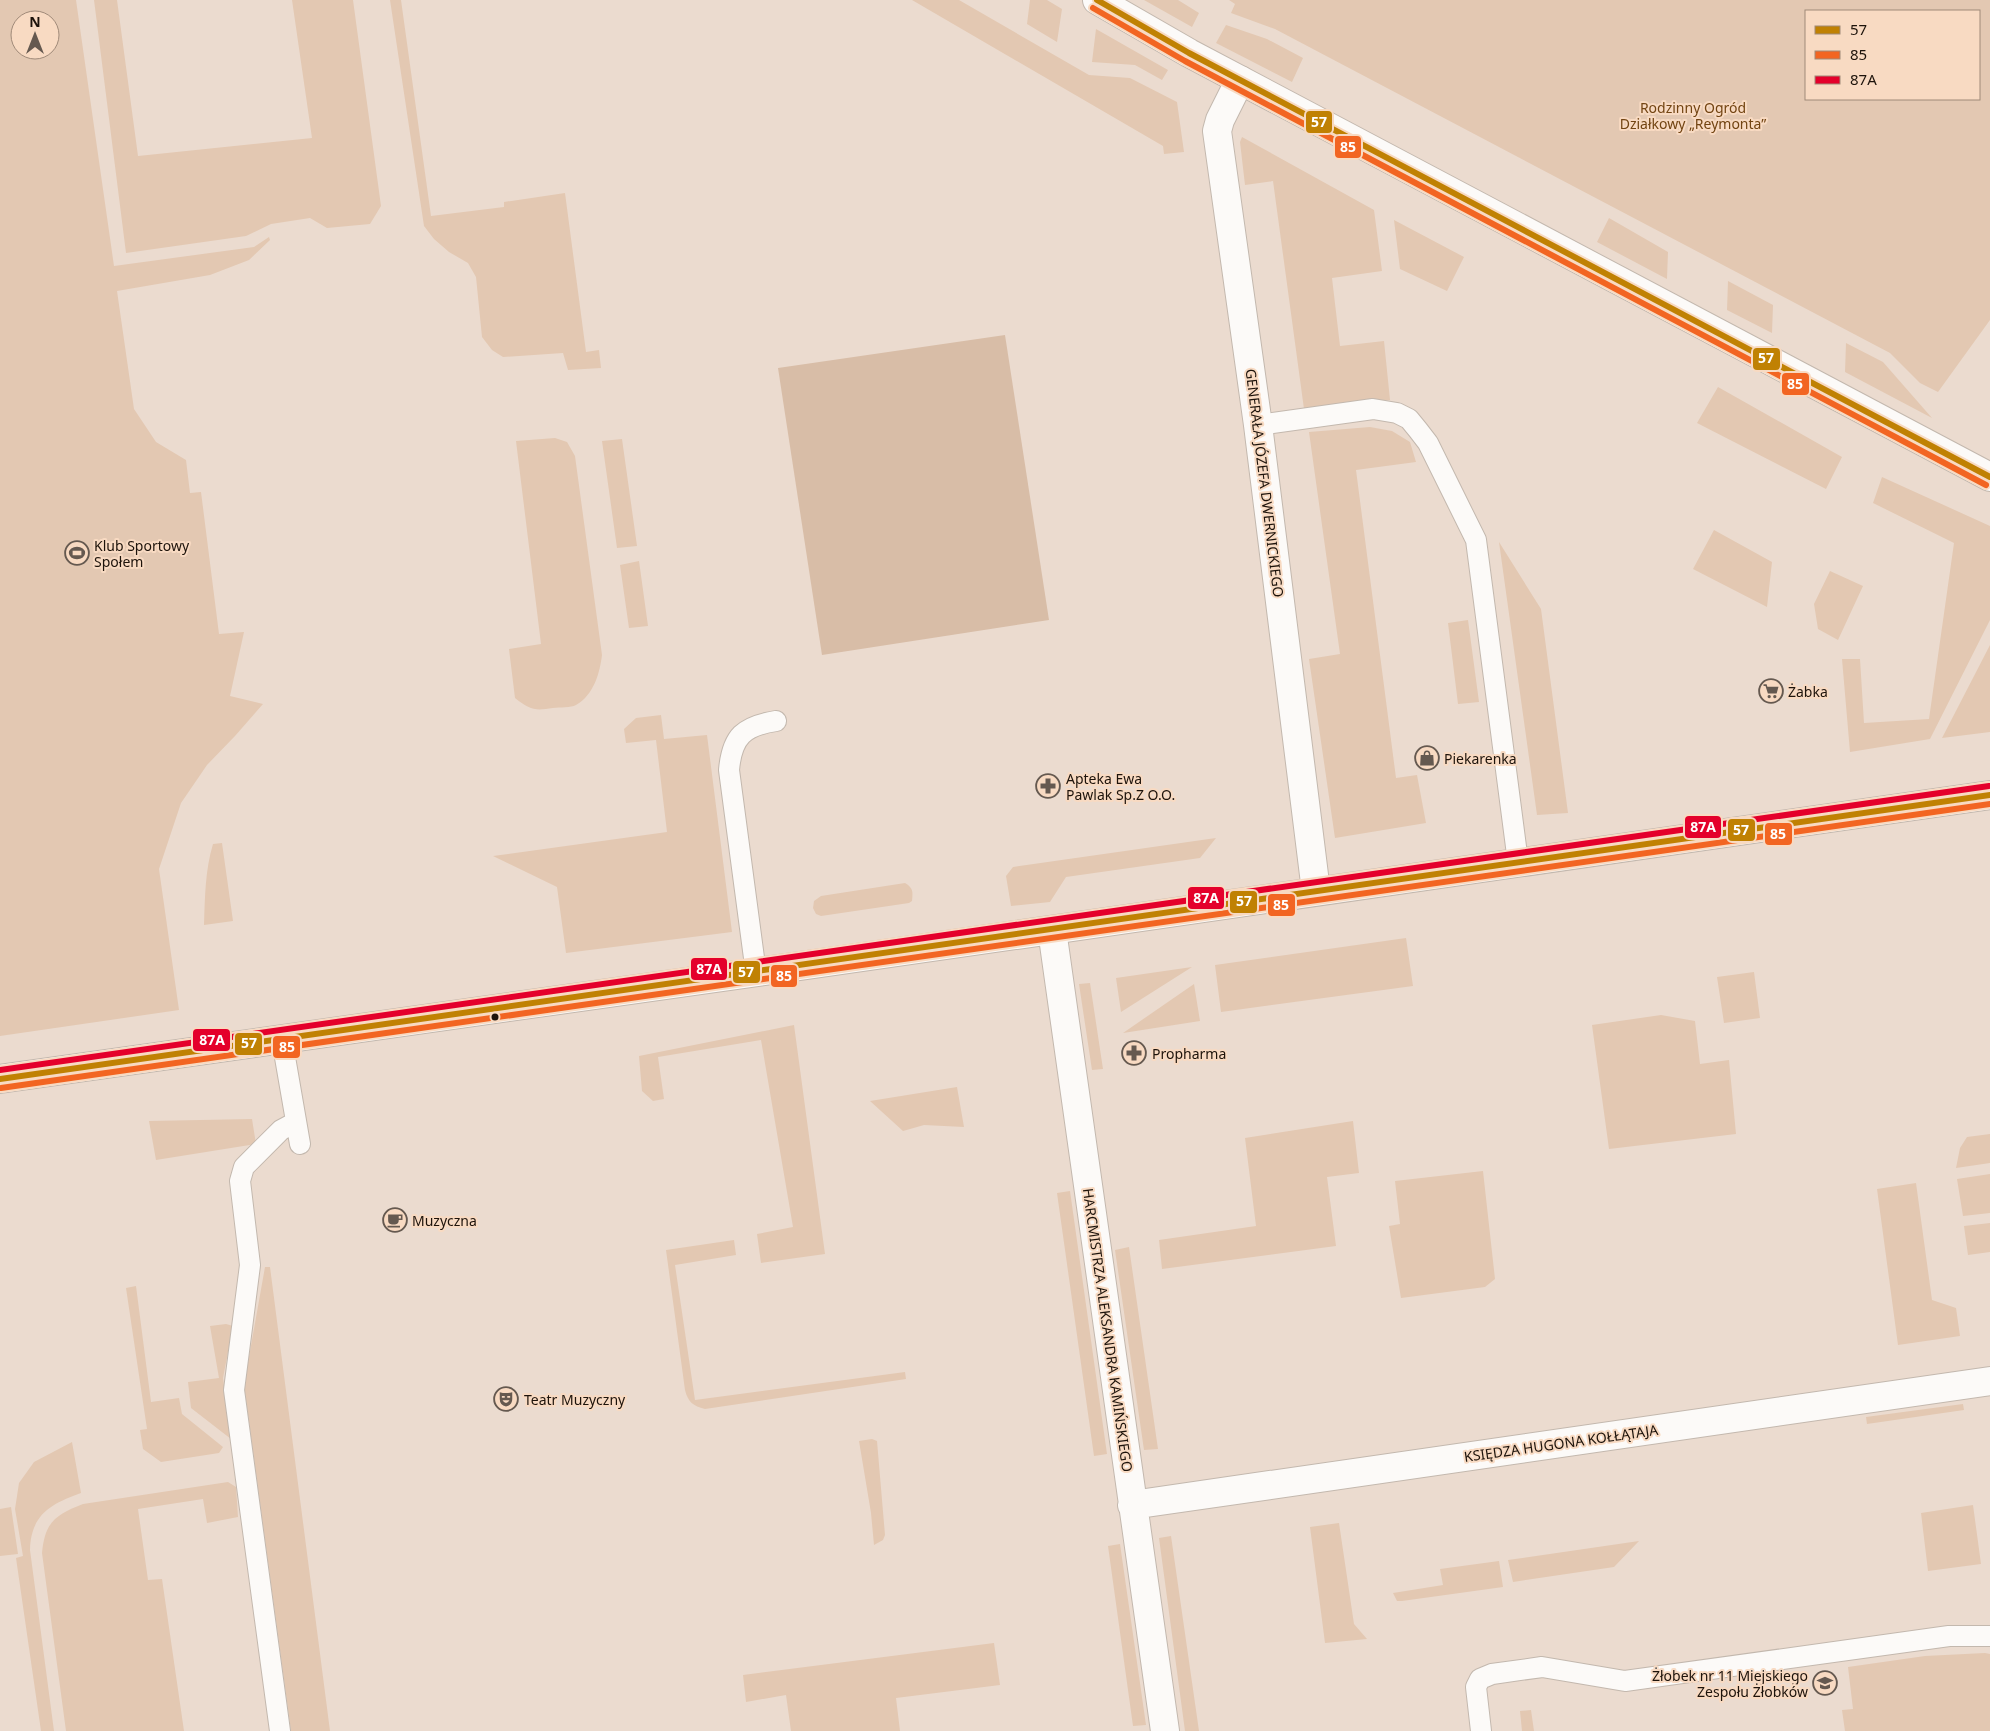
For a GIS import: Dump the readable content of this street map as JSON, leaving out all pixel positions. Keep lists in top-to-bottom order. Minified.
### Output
{"streets":{"street":["GENERAŁA JÓZEFA DWERNICKIEGO","HARCMISTRZA ALEKSANDRA KAMIŃSKIEGO","KSIĘDZA HUGONA KOŁŁĄTAJA"]},"crossings":[["HARCMISTRZA ALEKSANDRA KAMIŃSKIEGO","KSIĘDZA HUGONA KOŁŁĄTAJA"]],"parks":["Rodzinny Ogród Działkowy „Reymonta”"],"places":{"sports":["Klub Sportowy Społem"],"supermarket":["Żabka"],"shop":["Piekarenka"],"pharmacy":["Apteka Ewa Pawlak Sp.Z O.O.","Propharma"],"cafe":["Muzyczna"],"theatre":["Teatr Muzyczny"],"school or university":["Żłobek nr 11 Miejskiego Zespołu Żłobków"]},"lines":["transit line 57","transit line 85","transit line 87A"],"legend":["57","85","87A"],"north":"top"}
